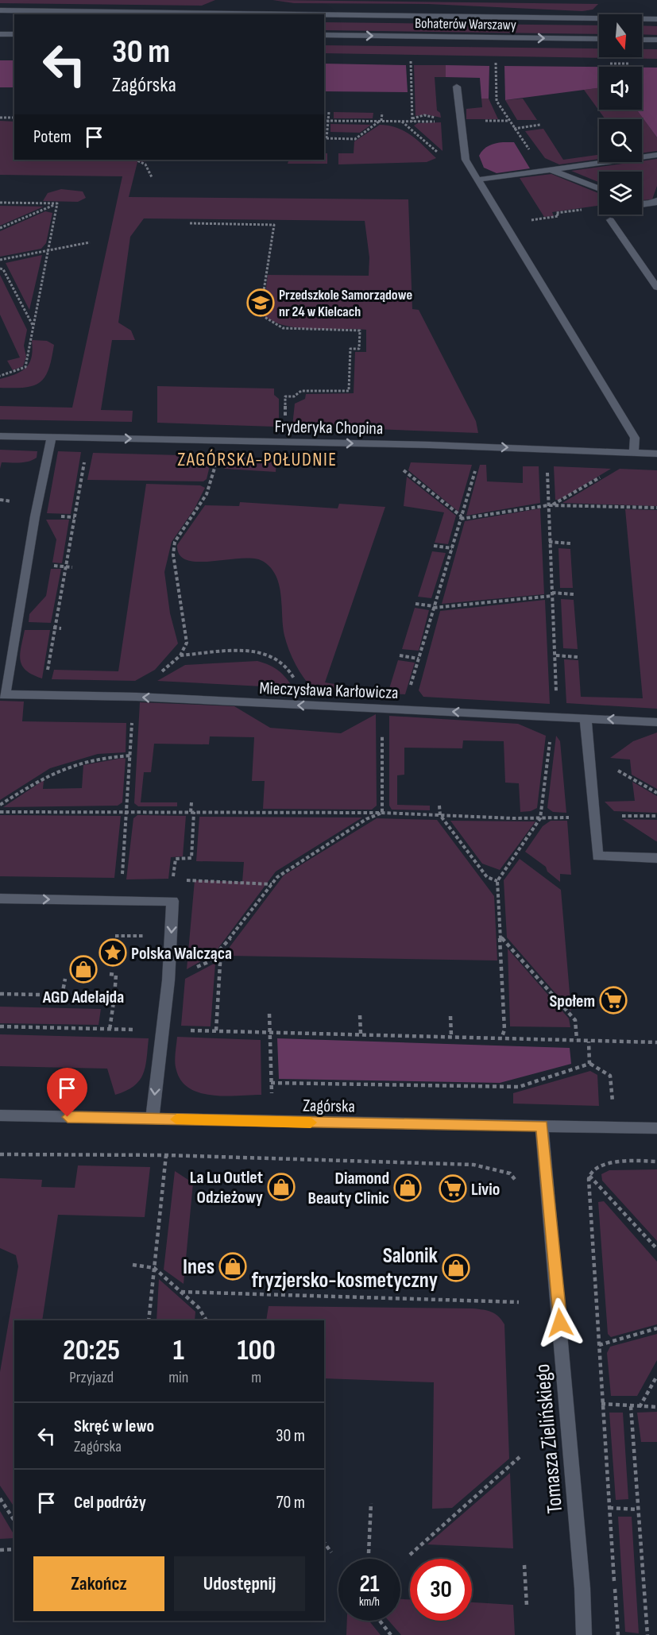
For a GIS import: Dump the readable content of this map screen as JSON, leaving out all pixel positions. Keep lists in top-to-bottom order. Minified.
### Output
{"streets":{"street":["Bohaterów Warszawy","Fryderyka Chopina","Mieczysława Karłowicza","Zagórska","Tomasza Zielińskiego"]},"crossings":[["Zagórska","Tomasza Zielińskiego"]],"one_way":["Fryderyka Chopina","Mieczysława Karłowicza"],"districts":["ZAGÓRSKA-POŁUDNIE"],"places":{"school or university":["Przedszkole Samorządowe nr 24 w Kielcach"],"place":["Polska Walcząca"],"shop":["AGD Adelajda","La Lu Outlet Odzieżowy","Diamond Beauty Clinic","Ines","Salonik fryzjersko-kosmetyczny"],"supermarket":["Społem","Livio"]},"north":"bottom","page":{"turn":["30 m","Zagórska"],"then":"Potem","eta":["20:25","Przyjazd","1","min","100","m"],"list":[{"name":"Skręć w lewo","note":"Zagórska","value":"30 m"},{"name":"Cel podróży","value":"70 m"}],"buttons":["Zakończ","Udostępnij"],"speed":"21 km/h","limit":"30"}}
